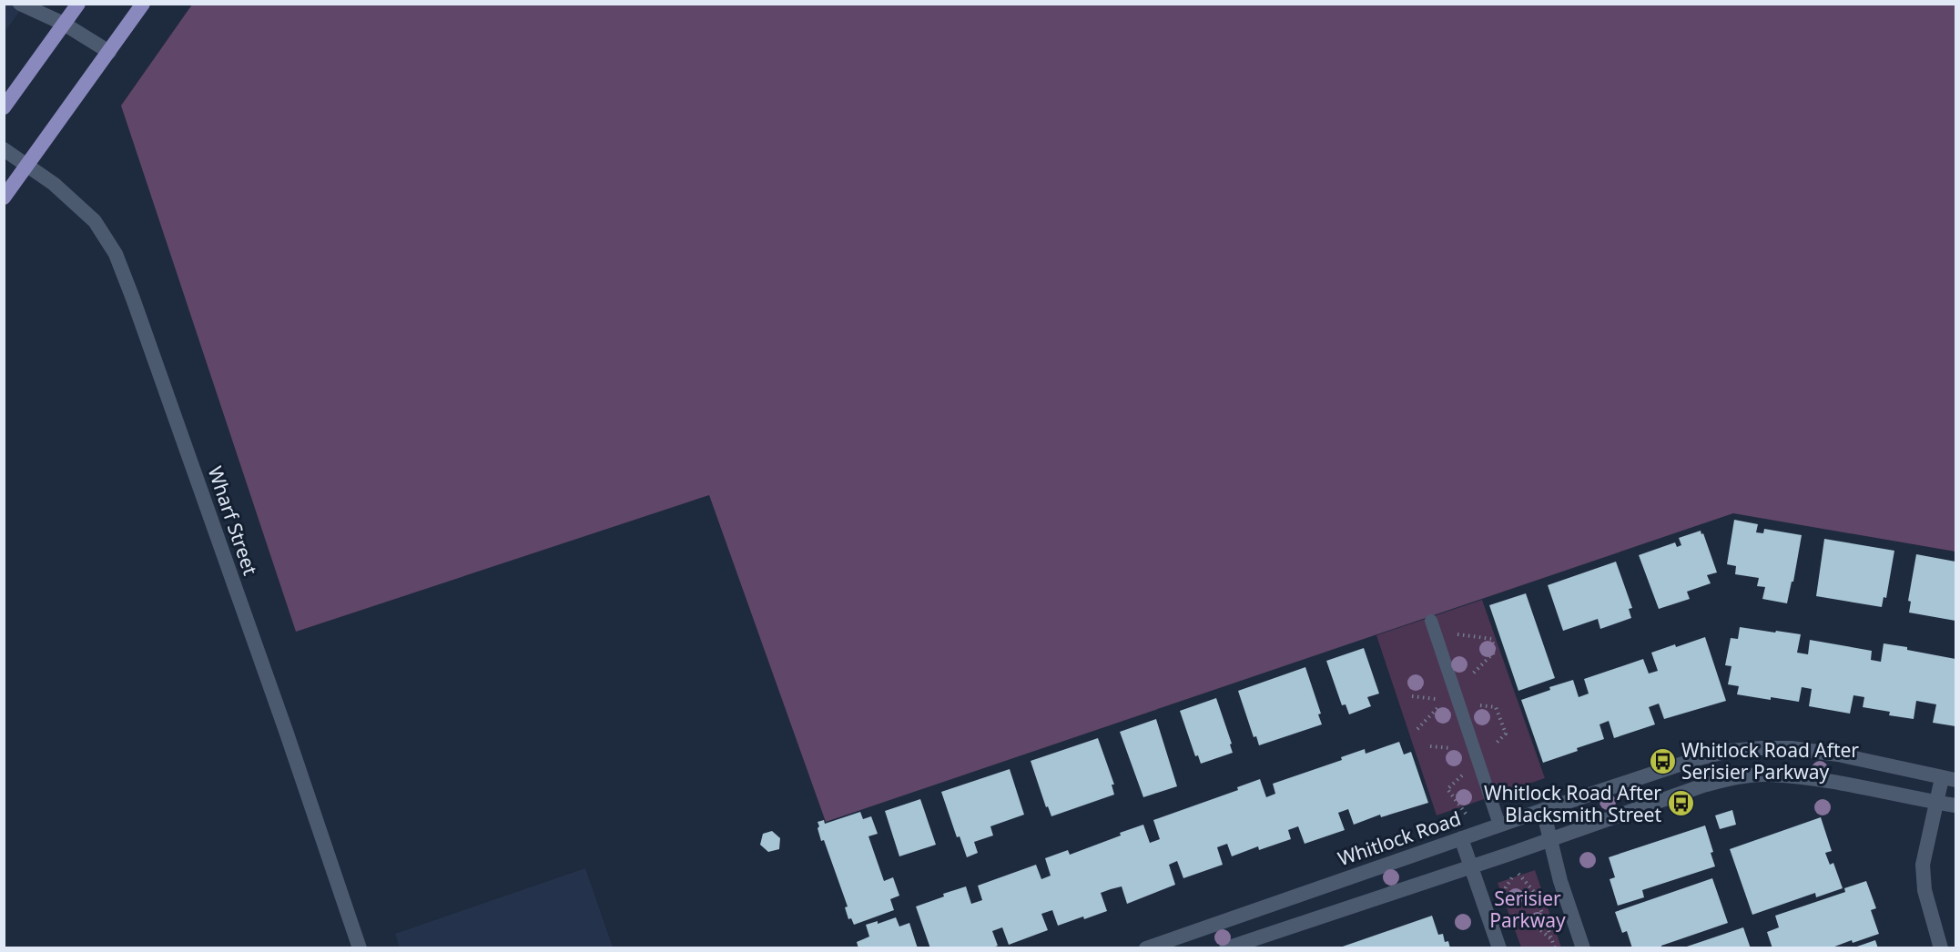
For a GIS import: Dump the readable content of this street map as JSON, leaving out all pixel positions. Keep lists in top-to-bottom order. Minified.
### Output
{"streets":{"street":["Wharf Street","Whitlock Road"]},"parks":["Serisier Parkway"],"places":{"bus stop":["Whitlock Road After Serisier Parkway","Whitlock Road After Blacksmith Street"]}}
